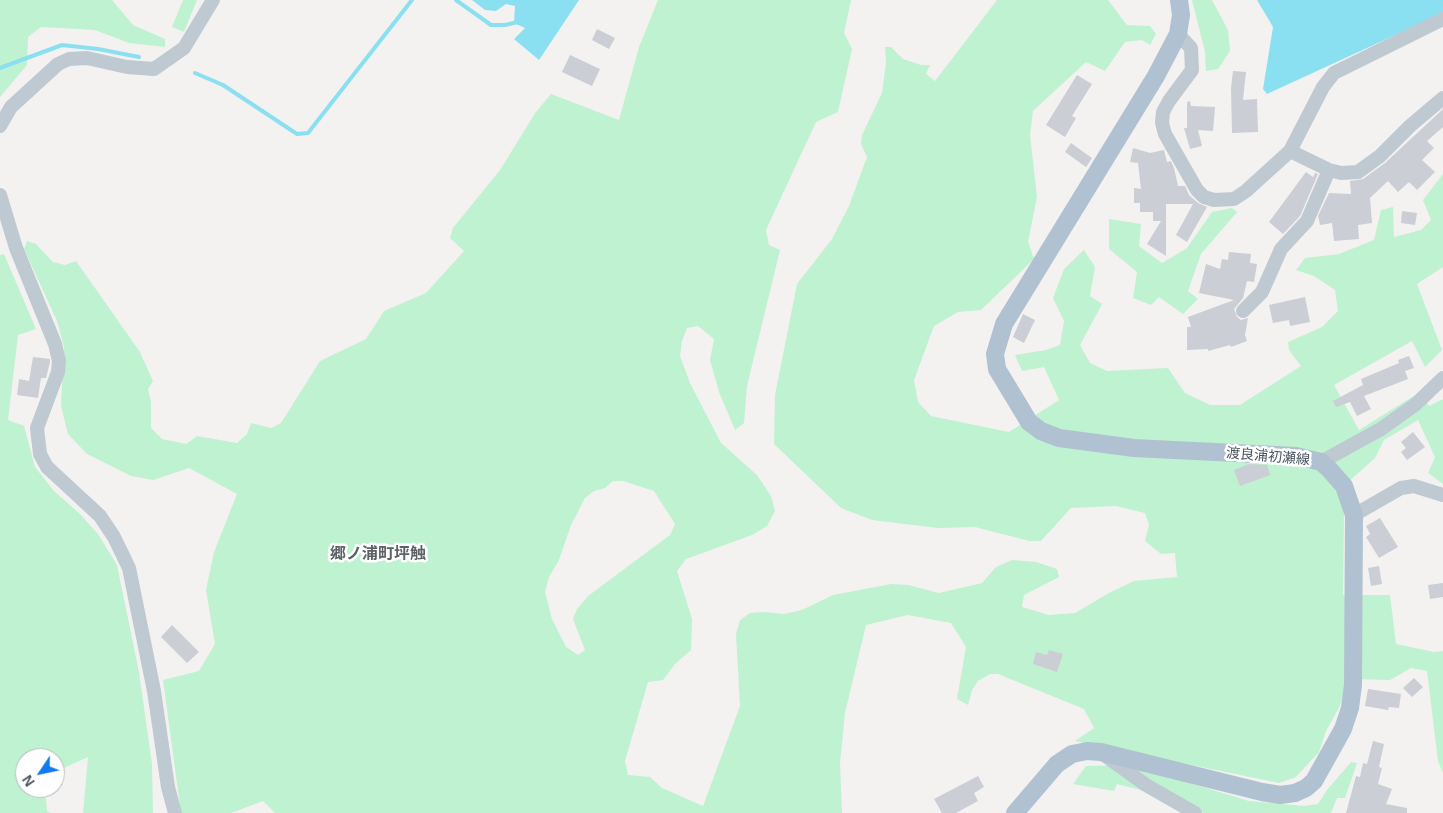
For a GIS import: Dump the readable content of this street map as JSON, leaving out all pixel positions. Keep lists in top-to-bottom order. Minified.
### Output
{"streets":{"main road":["渡良浦初瀬線"]},"districts":["郷ノ浦町坪触"],"north":"bottom left"}
